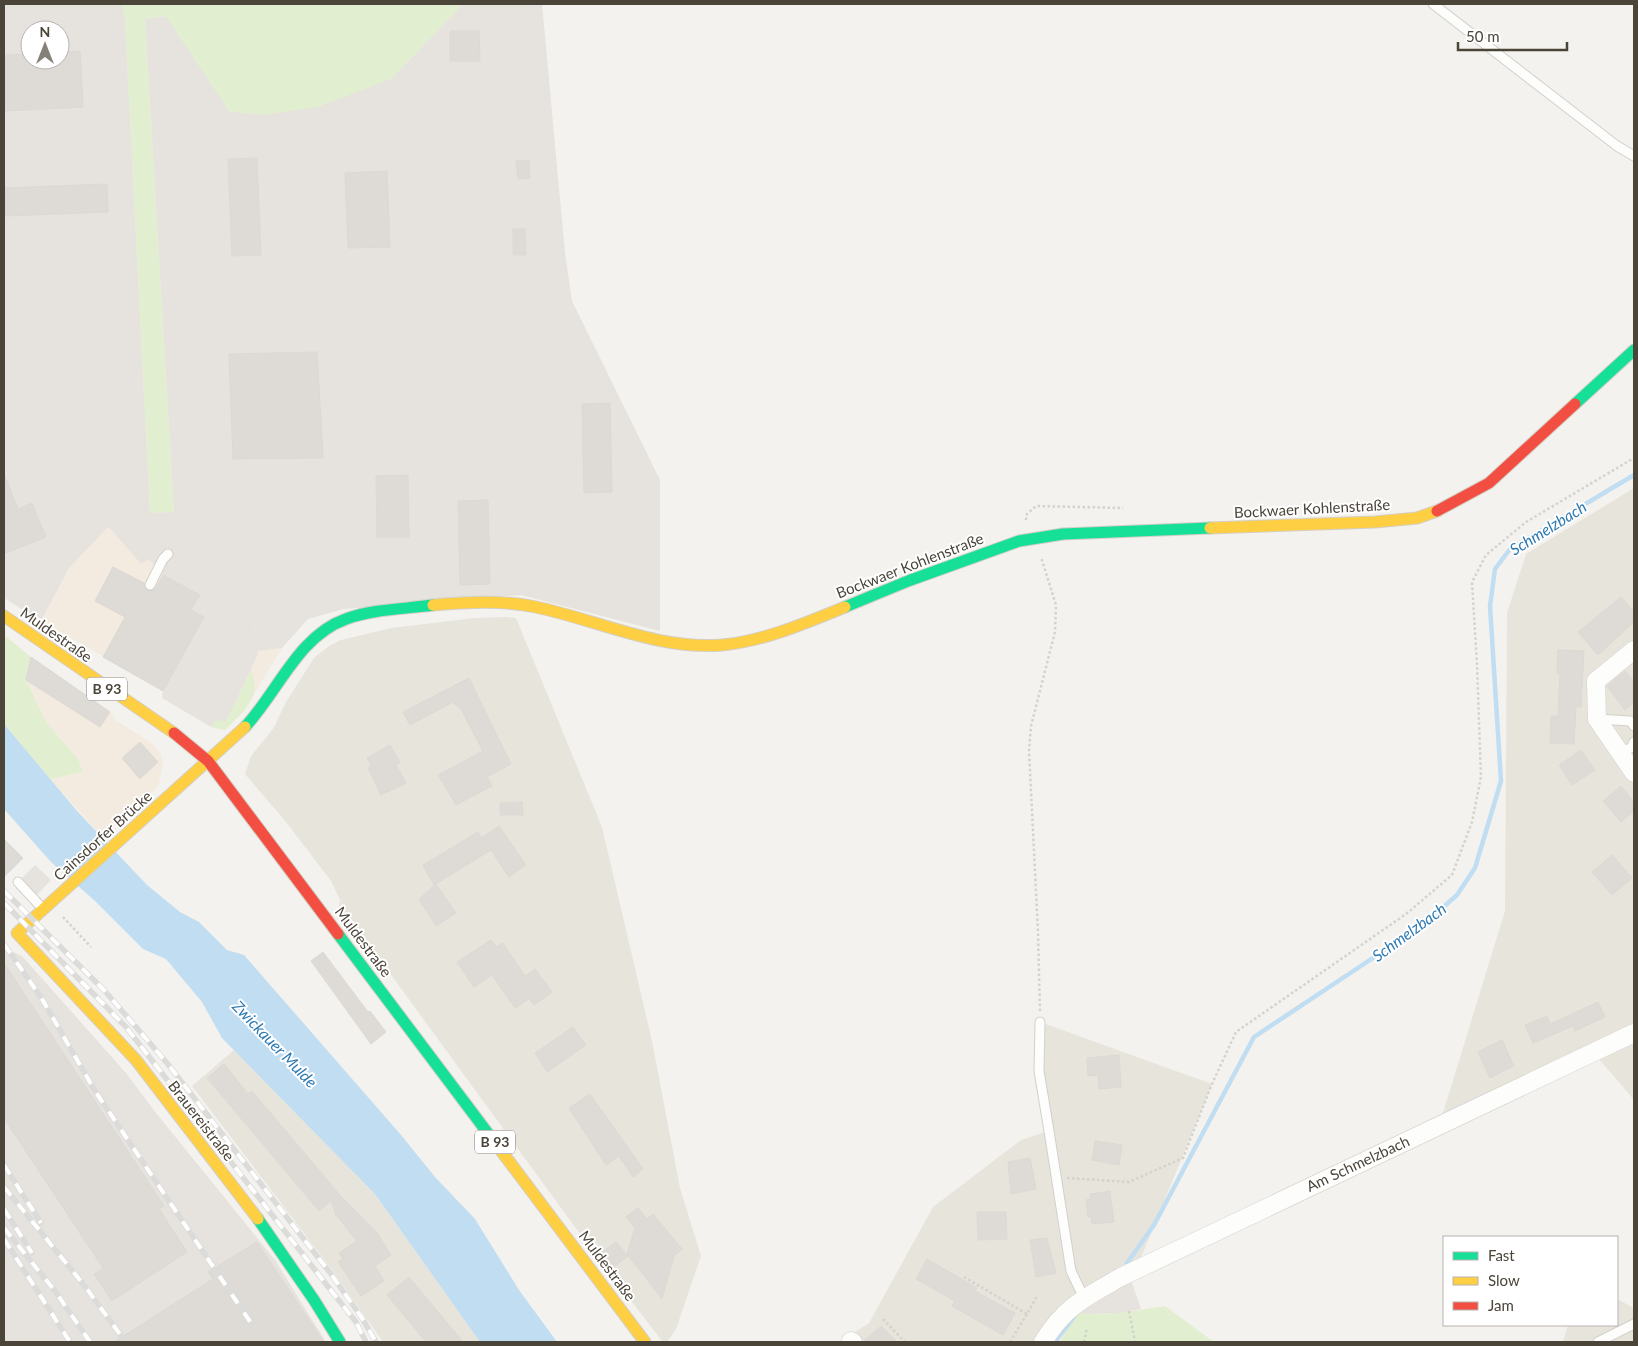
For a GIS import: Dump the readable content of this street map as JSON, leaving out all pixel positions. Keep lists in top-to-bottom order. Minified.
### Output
{"streets":{"street":["Bockwaer Kohlenstraße","Muldestraße","B 93","Cainsdorfer Brücke","Brauereistraße","Am Schmelzbach"]},"crossings":[["Bockwaer Kohlenstraße","Muldestraße"],["Bockwaer Kohlenstraße","Cainsdorfer Brücke"],["Muldestraße","Cainsdorfer Brücke"],["Cainsdorfer Brücke","Brauereistraße"]],"water":["Schmelzbach","Zwickauer Mulde"],"legend":["Fast","Slow","Jam"],"scale_bar":"50 m","north":"top"}
